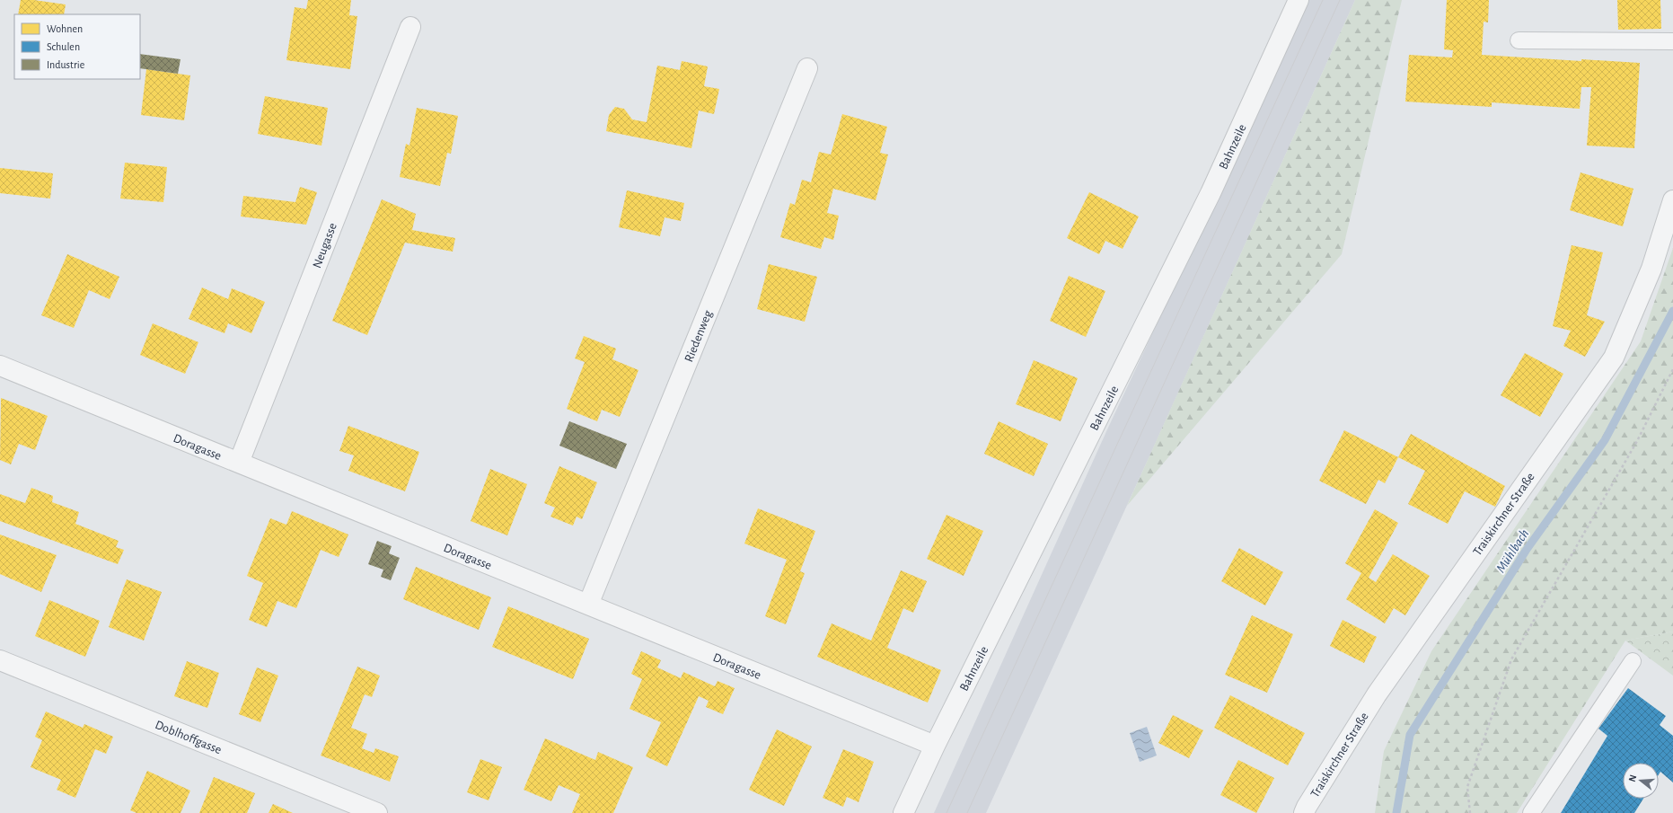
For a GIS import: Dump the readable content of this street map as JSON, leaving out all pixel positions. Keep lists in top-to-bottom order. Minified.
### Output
{"streets":{"street":["Bahnzeile","Neugasse","Riedenweg","Doragasse","Traiskirchner Straße","Doblhoffgasse"]},"crossings":[["Bahnzeile","Doragasse"],["Neugasse","Doragasse"],["Riedenweg","Doragasse"]],"water":["Mühlbach"],"legend":["Wohnen","Schulen","Industrie"],"north":"left"}
